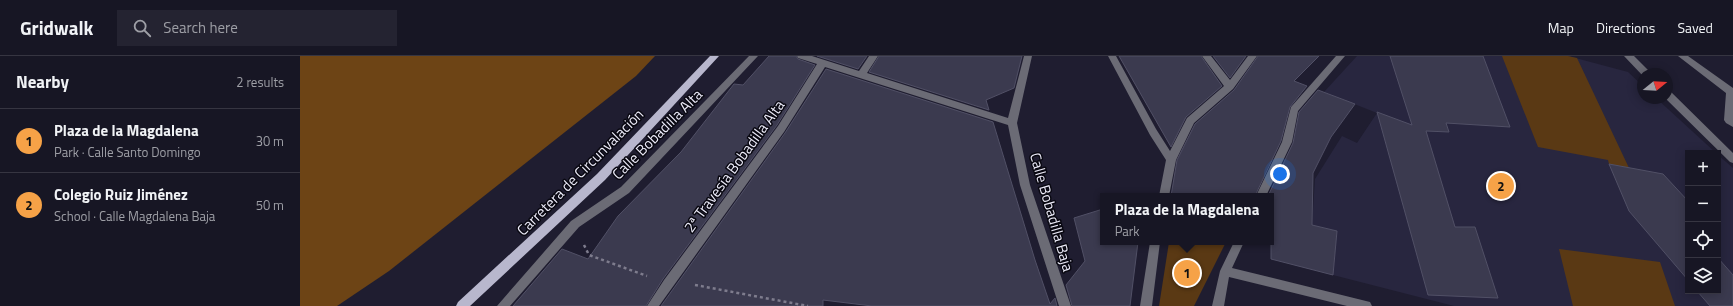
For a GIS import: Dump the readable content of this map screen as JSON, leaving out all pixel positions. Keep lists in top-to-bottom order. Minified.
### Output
{"streets":{"main road":["Carretera de Circunvalación"],"street":["Calle Bobadilla Alta","2ª Travesía Bobadilla Alta","Calle Bobadilla Baja"]},"north":"right","page":{"header":"Gridwalk","search":"Search here","nav":["Map","Directions","Saved"],"heading":["Nearby","2 results"],"list":[{"mark":"1","name":"Plaza de la Magdalena","note":"Park · Calle Santo Domingo","value":"30 m"},{"mark":"2","name":"Colegio Ruiz Jiménez","note":"School · Calle Magdalena Baja","value":"50 m"}],"map_buttons":["+","−"],"pins":["2","1"],"popup":["Plaza de la Magdalena","Park"]}}
